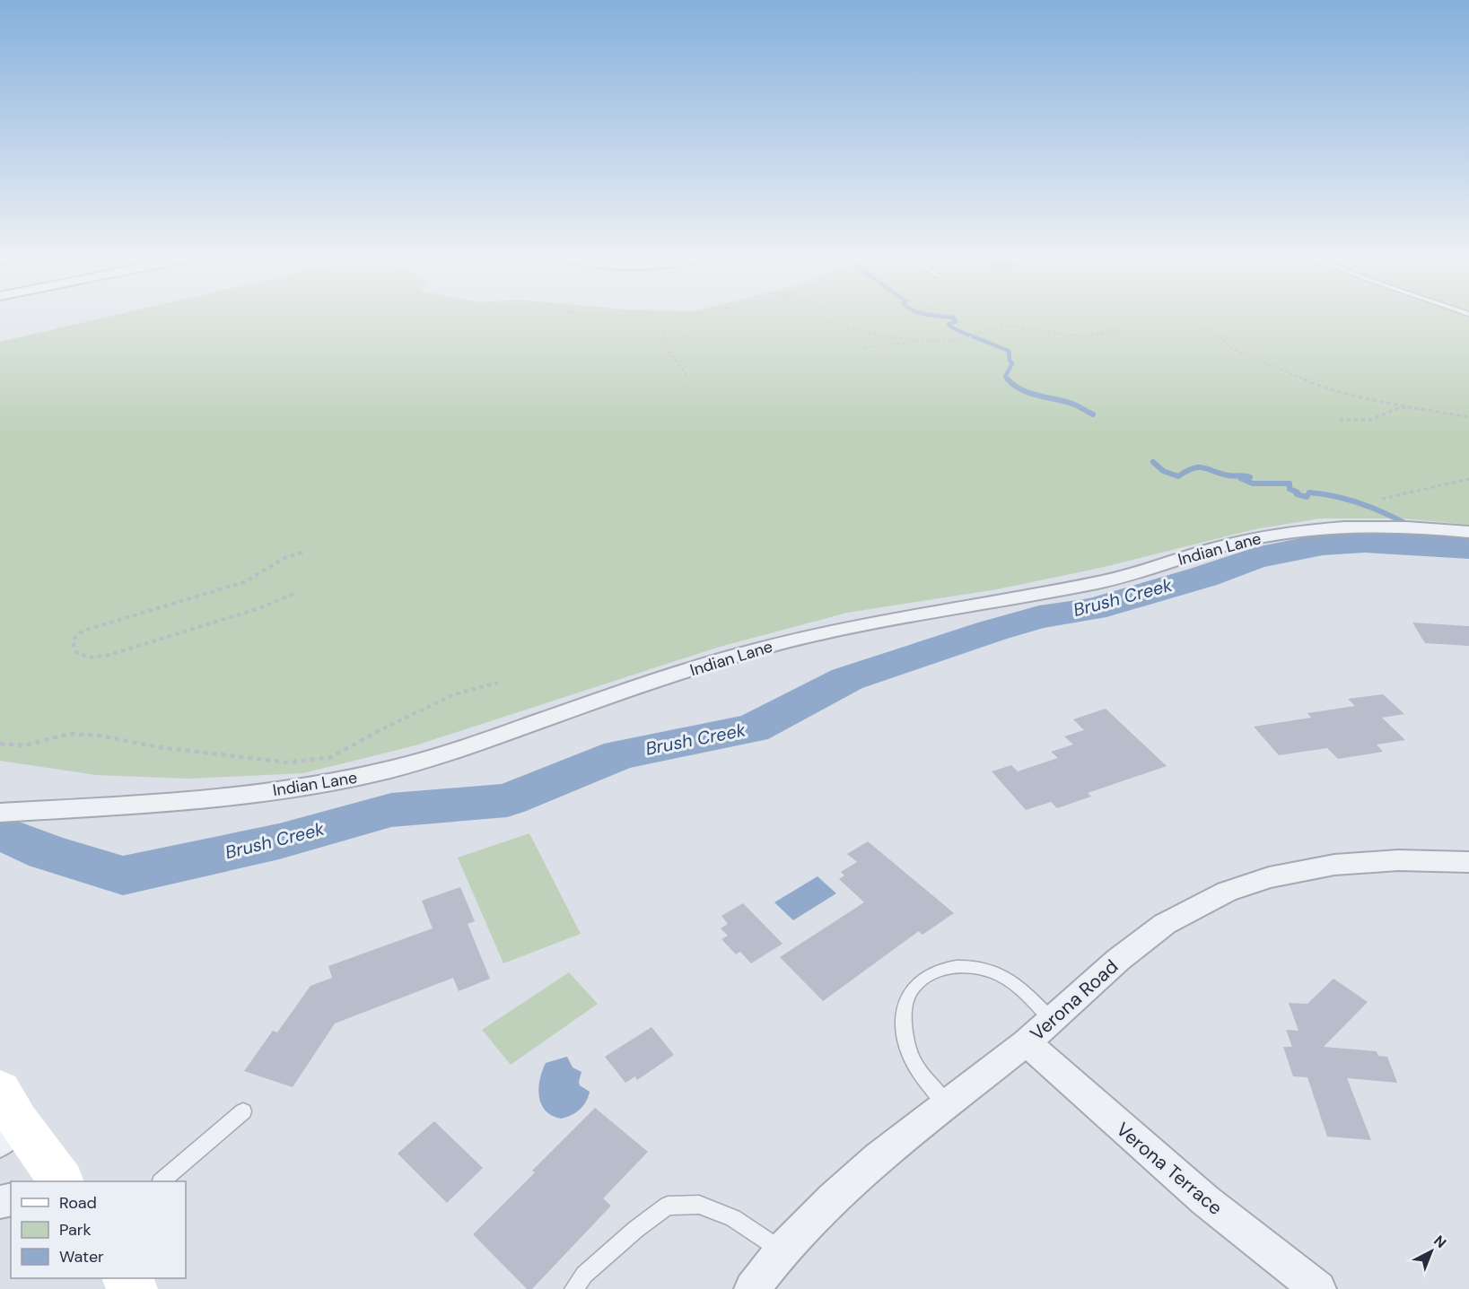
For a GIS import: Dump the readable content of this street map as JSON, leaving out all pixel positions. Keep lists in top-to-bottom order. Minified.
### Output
{"streets":{"street":["Indian Lane","Verona Road","Verona Terrace"]},"crossings":[["Verona Road","Verona Terrace"]],"water":["Brush Creek"],"legend":["Road","Park","Water"],"north":"top right"}
